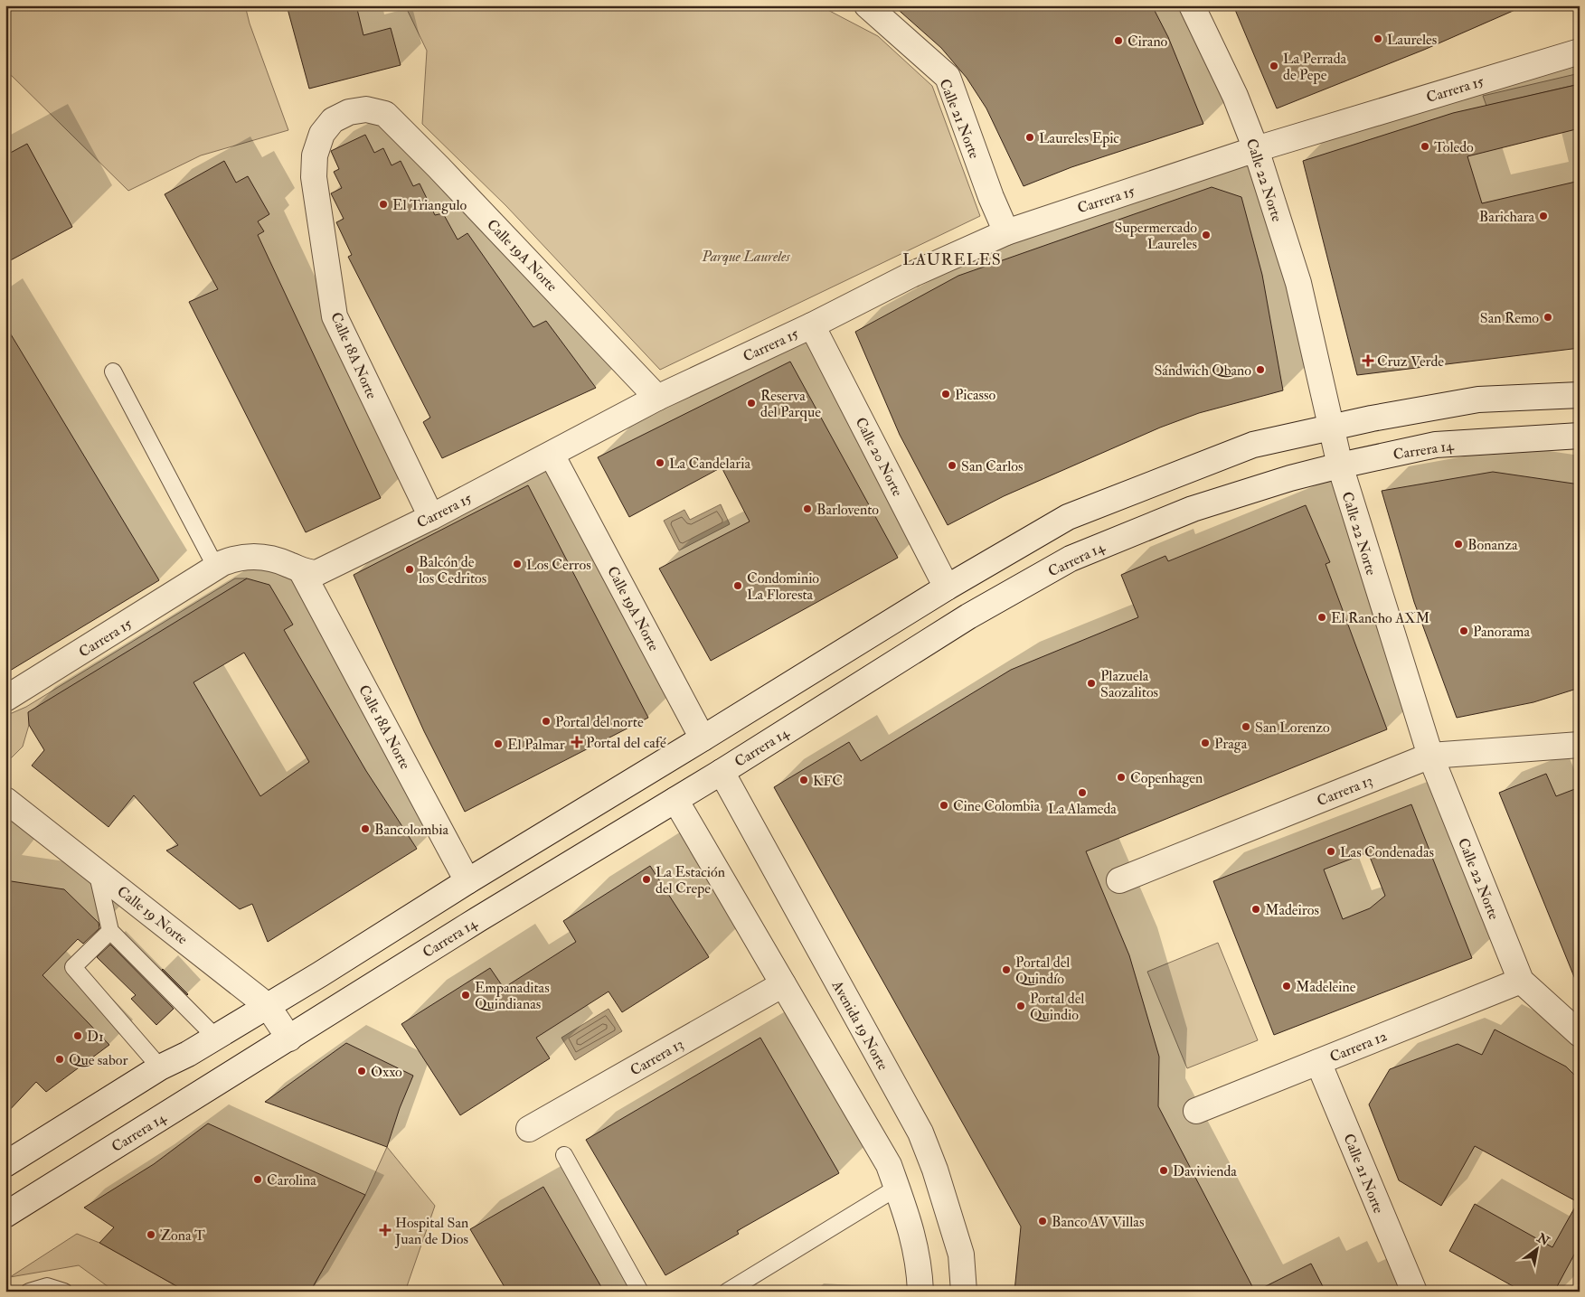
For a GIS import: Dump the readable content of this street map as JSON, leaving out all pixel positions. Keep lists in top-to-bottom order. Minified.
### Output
{"streets":{"street":["Carrera 15","Calle 21 Norte","Calle 22 Norte","Calle 19A Norte","Calle 18A Norte","Carrera 14","Calle 20 Norte","Carrera 13","Calle 19 Norte","Avenida 19 Norte","Carrera 12"]},"crossings":[["Carrera 15","Calle 21 Norte"],["Carrera 15","Calle 22 Norte"],["Carrera 15","Calle 19A Norte"],["Carrera 15","Calle 18A Norte"],["Carrera 15","Calle 20 Norte"],["Calle 21 Norte","Carrera 12"],["Calle 22 Norte","Carrera 14"],["Calle 22 Norte","Carrera 13"],["Calle 22 Norte","Carrera 12"],["Calle 19A Norte","Calle 18A Norte"],["Carrera 14","Calle 19 Norte"],["Carrera 14","Avenida 19 Norte"]],"districts":["LAURELES"],"parks":["Parque Laureles"],"places":{"other":["Laureles","Cirano","La Perrada de Pepe","Laureles Epic","Toledo","El Triangulo","Barichara","Supermercado Laureles","San Remo","Sándwich Qbano","Picasso","Reserva del Parque","La Candelaria","San Carlos","Barlovento","Bonanza","Los Cerros","Balcón de los Cedritos","Condominio La Floresta","El Rancho AXM","Panorama","Plazuela Saozalitos","Portal del norte","San Lorenzo","Praga","El Palmar","Copenhagen","KFC","La Alameda","Cine Colombia","Bancolombia","Las Condenadas","La Estación del Crepe","Madeiros","Portal del Quindío","Madeleine","Empanaditas Quindianas","Portal del Quindio","D1","Que sabor","Oxxo","Davivienda","Carolina","Banco AV Villas","Zona T"],"health":["Cruz Verde","Portal del café","Hospital San Juan de Dios"]},"north":"top right"}
